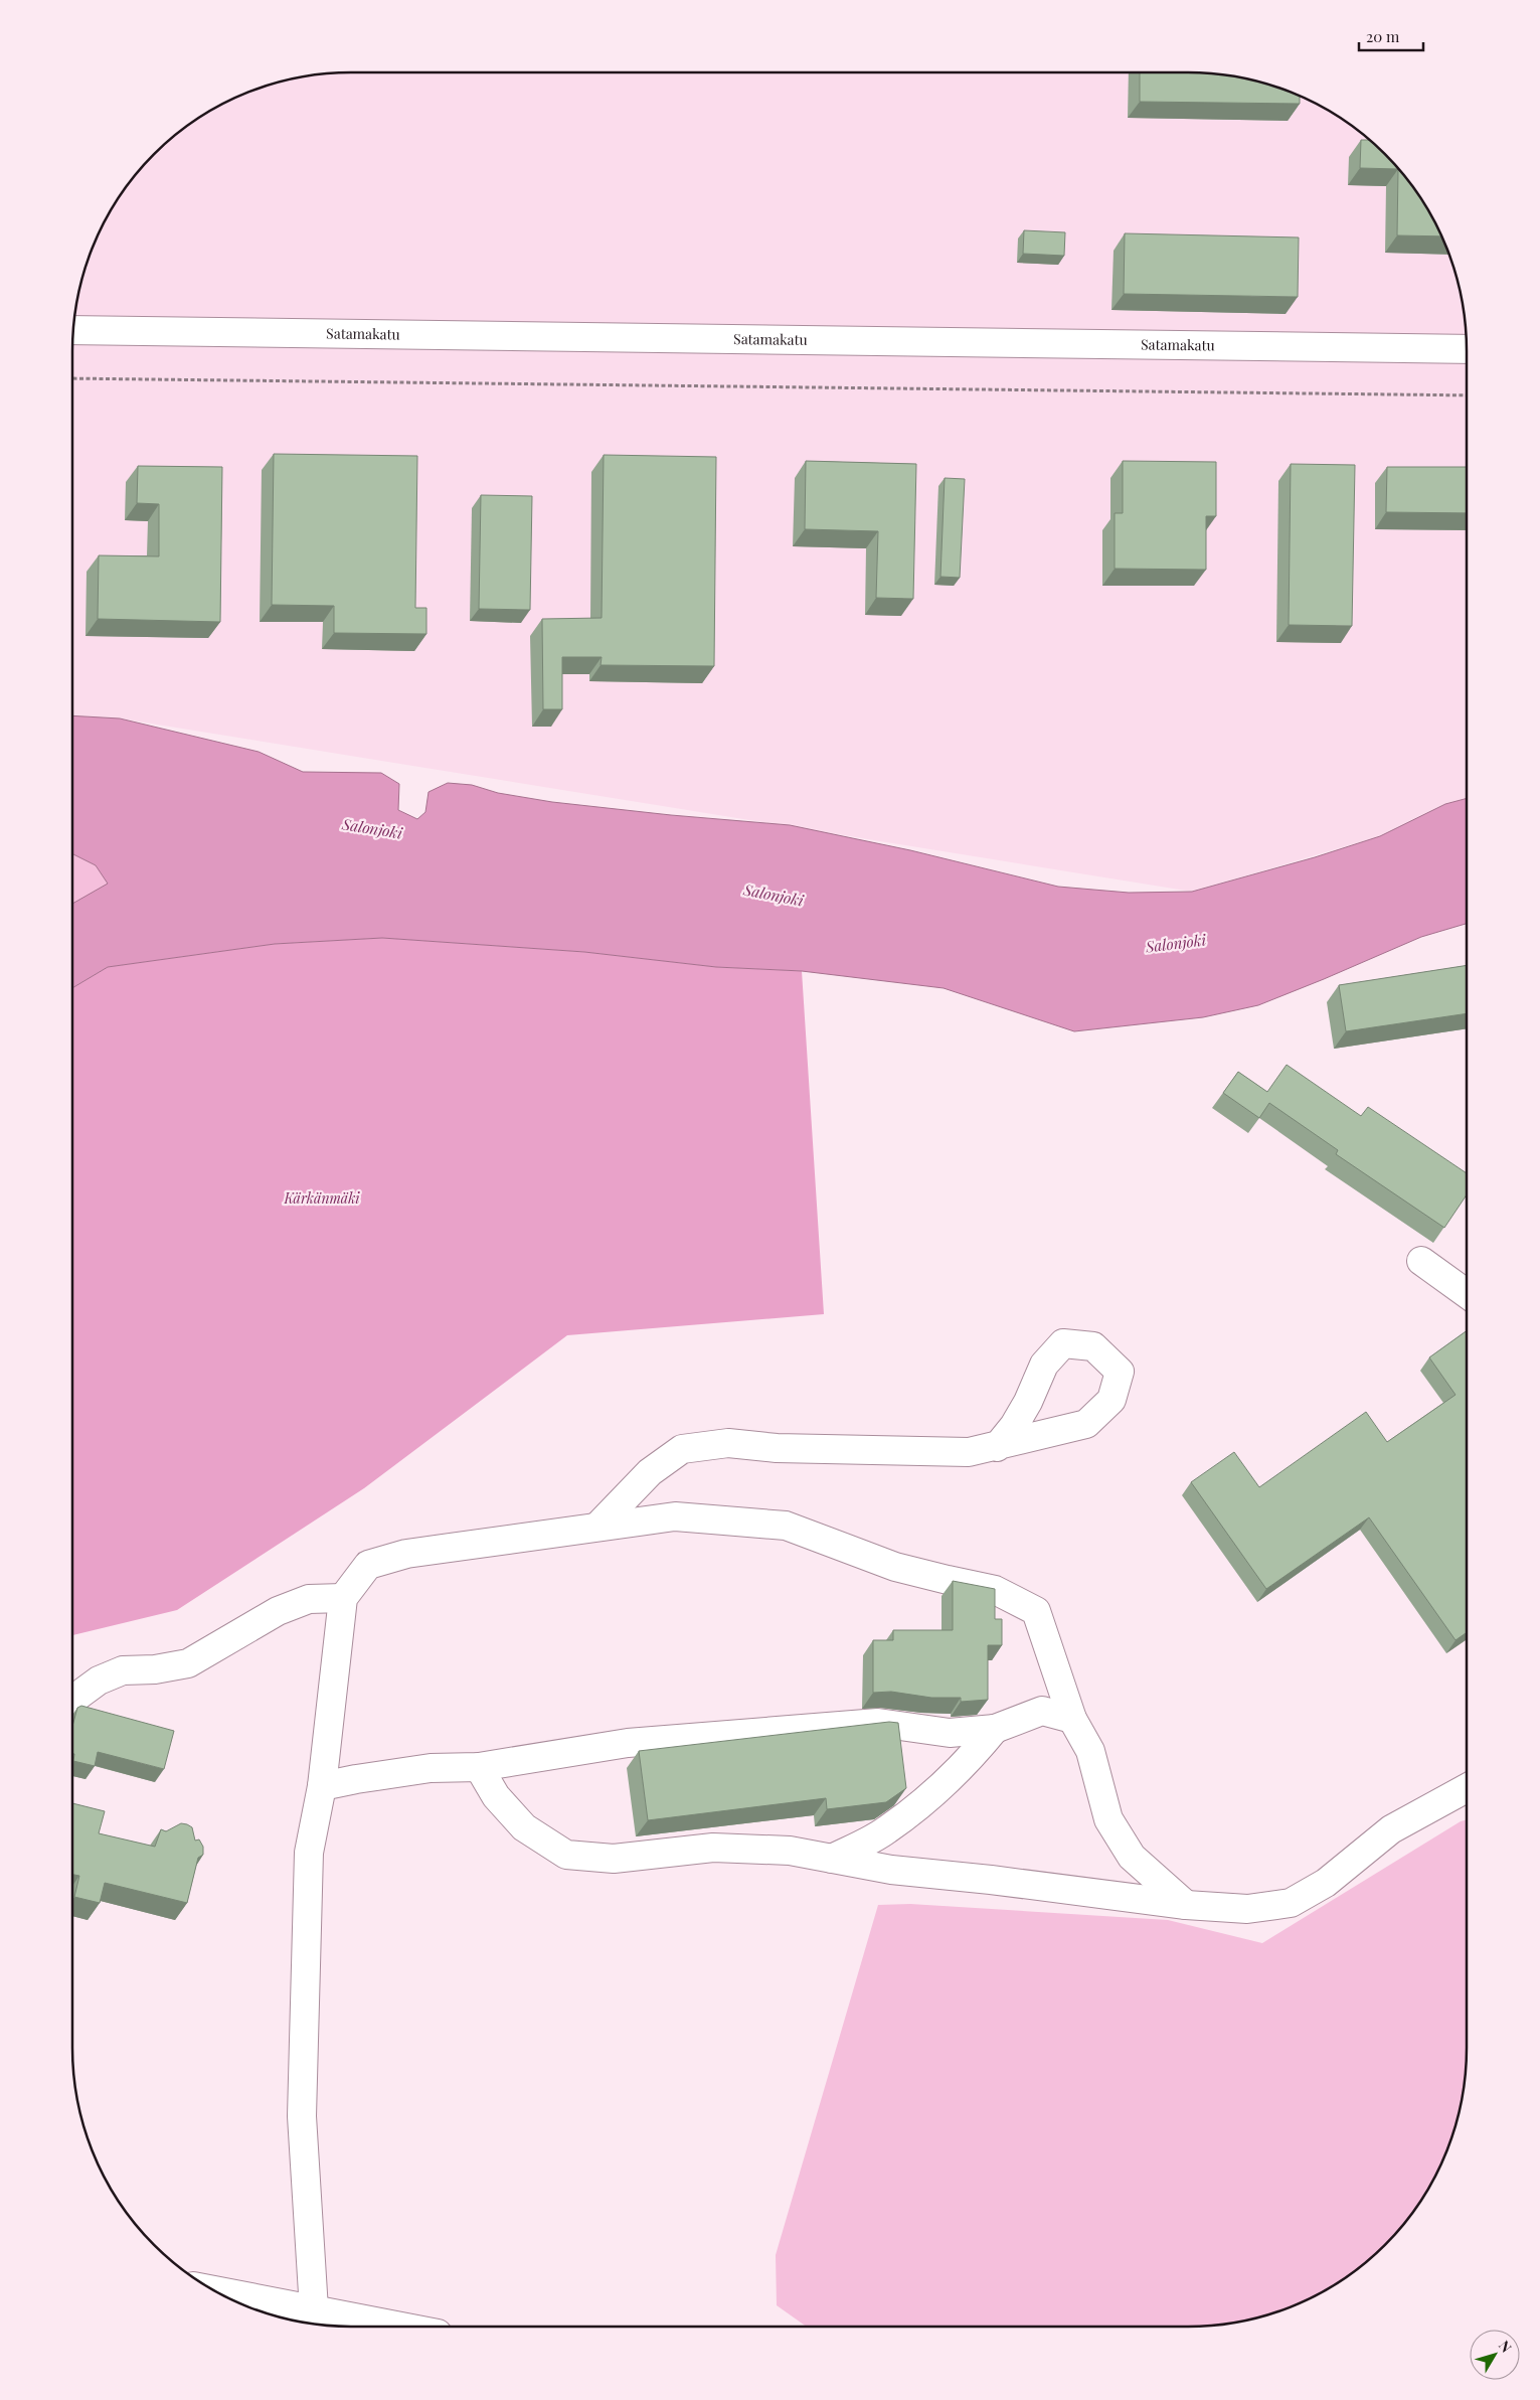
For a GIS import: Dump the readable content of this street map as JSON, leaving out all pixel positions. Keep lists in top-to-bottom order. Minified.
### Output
{"streets":{"street":["Satamakatu"]},"water":["Salonjoki"],"parks":["Kärkänmäki"],"scale_bar":"20 m","north":"top right"}
